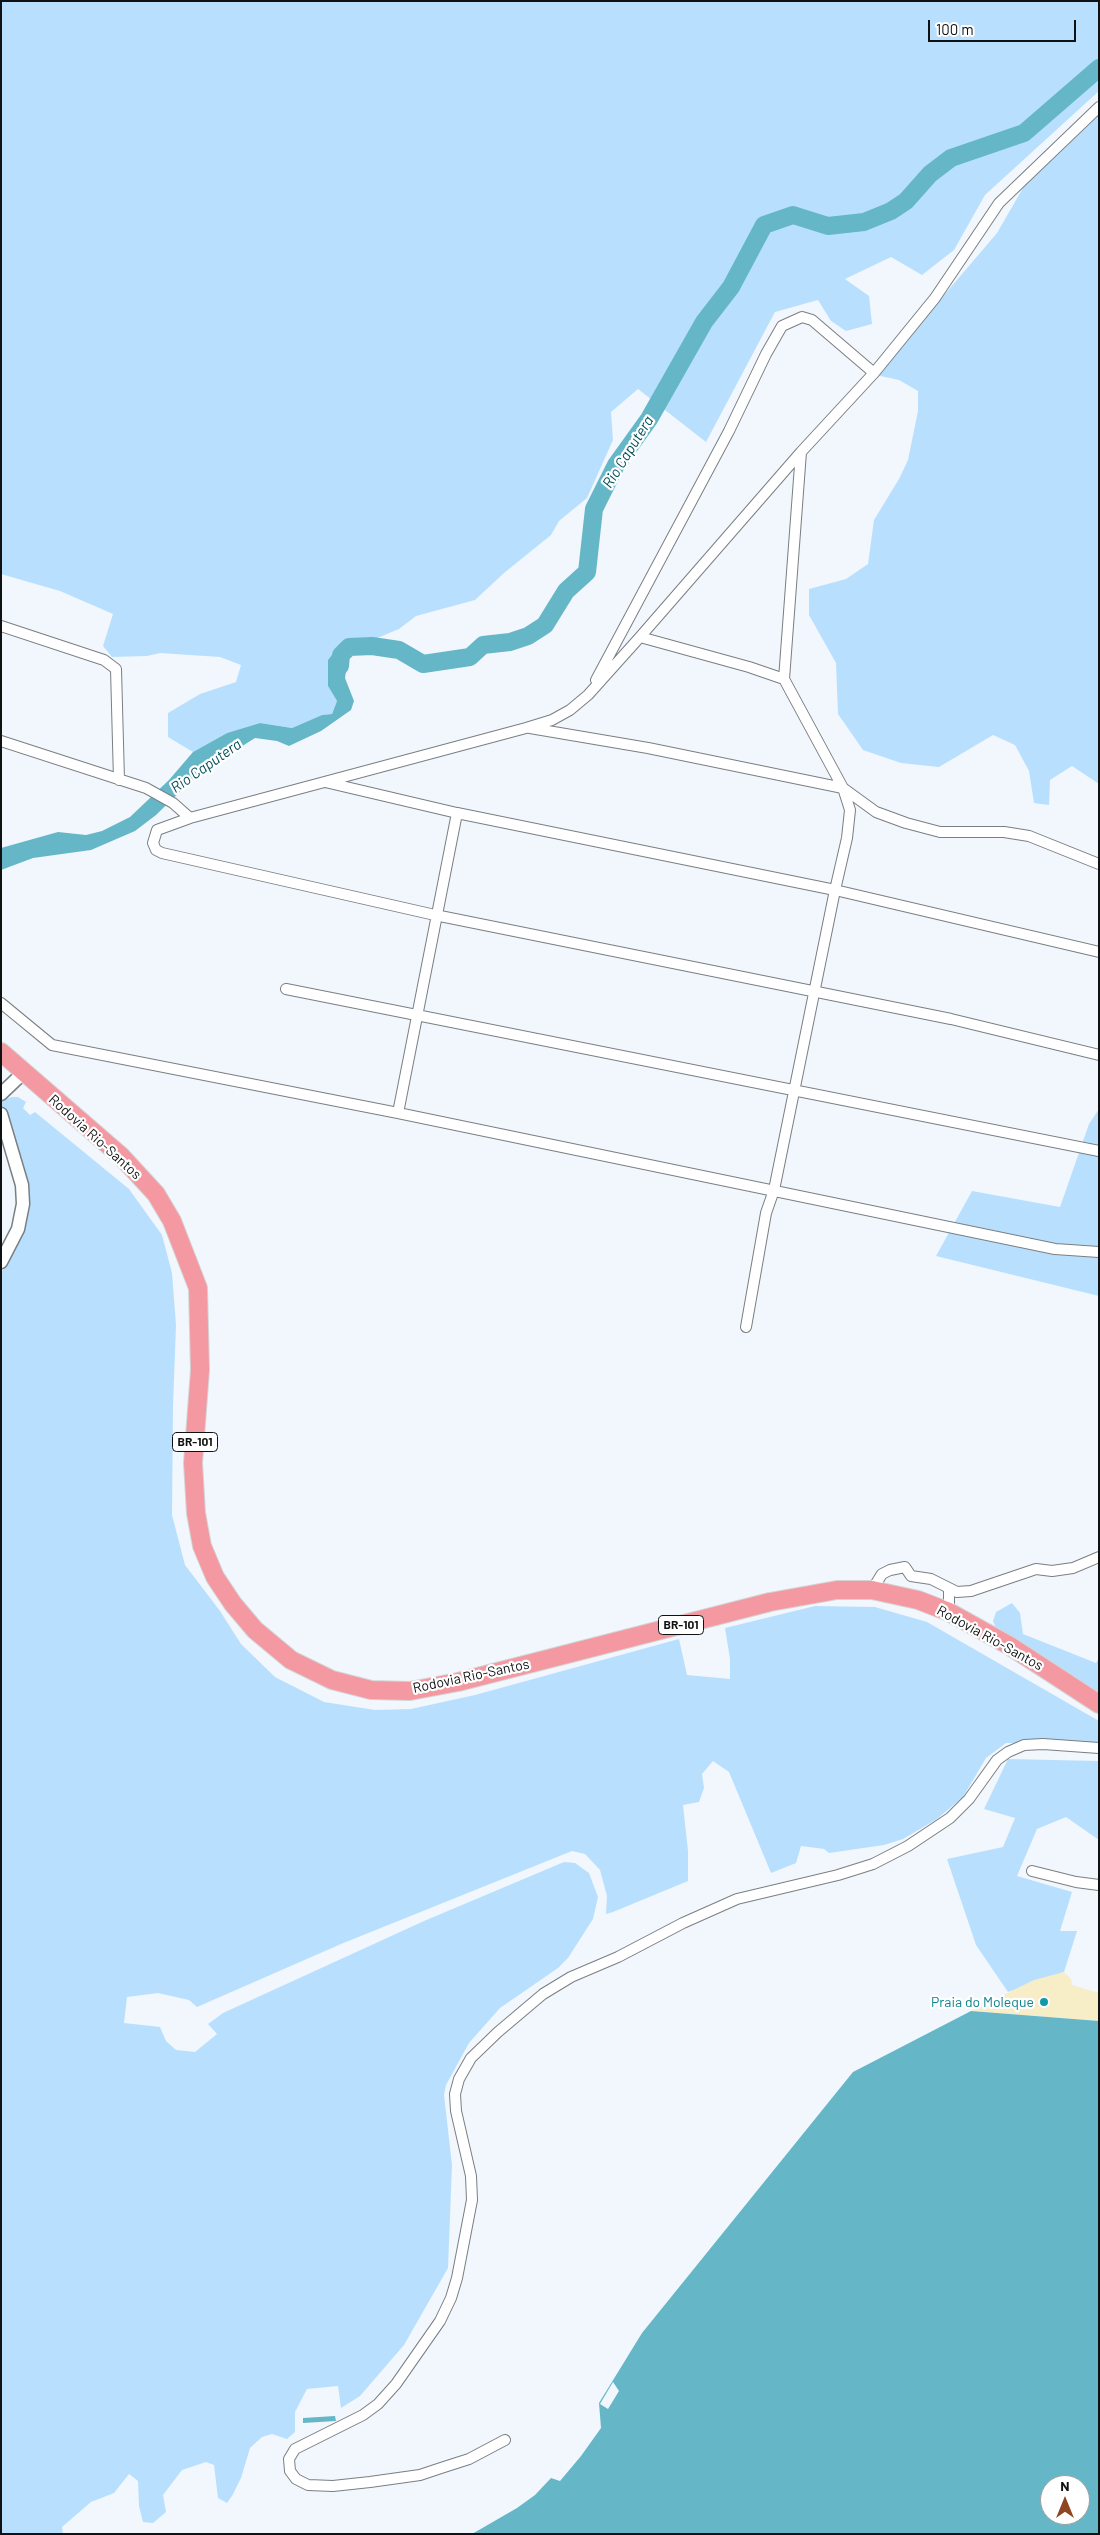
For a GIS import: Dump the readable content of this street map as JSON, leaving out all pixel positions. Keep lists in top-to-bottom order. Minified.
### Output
{"streets":{"highway":["Rodovia Rio-Santos","BR-101"]},"water":["Rio Caputera"],"places":["Praia do Moleque"],"scale_bar":"100 m","north":"top"}
